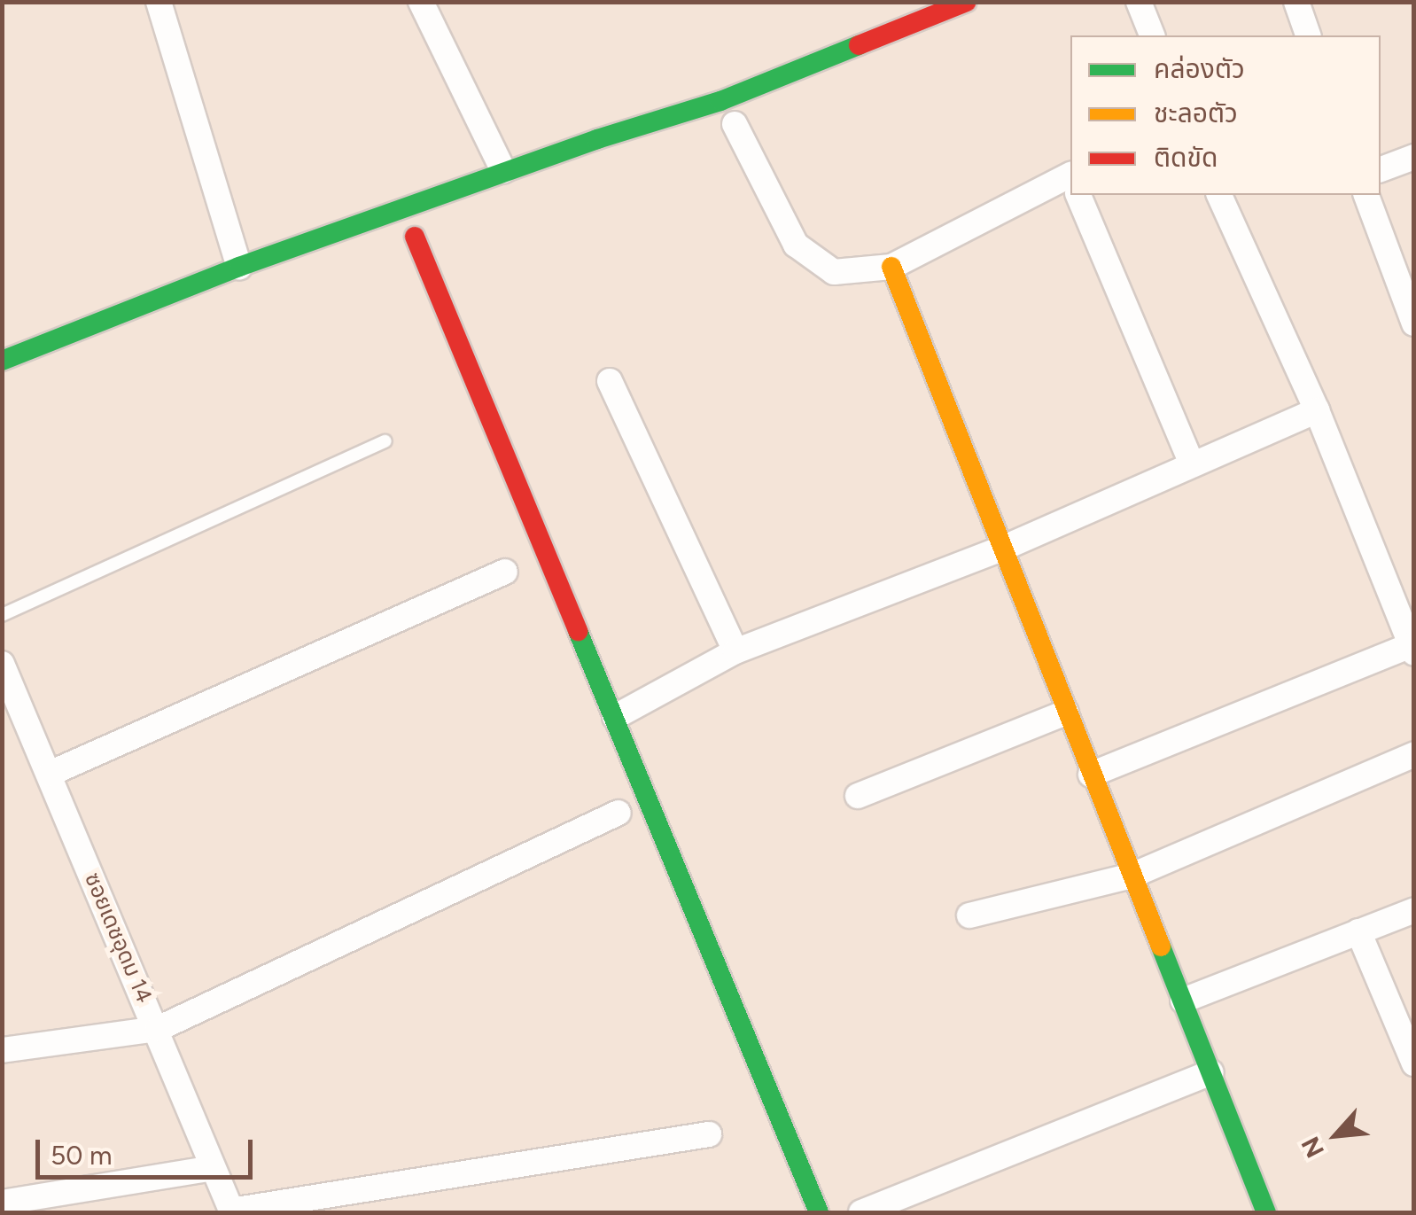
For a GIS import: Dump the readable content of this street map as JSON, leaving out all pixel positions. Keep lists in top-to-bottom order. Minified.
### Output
{"streets":{"street":["ซอยเดชอุดม 14"]},"legend":["คล่องตัว","ชะลอตัว","ติดขัด"],"scale_bar":"50 m","north":"bottom left"}
